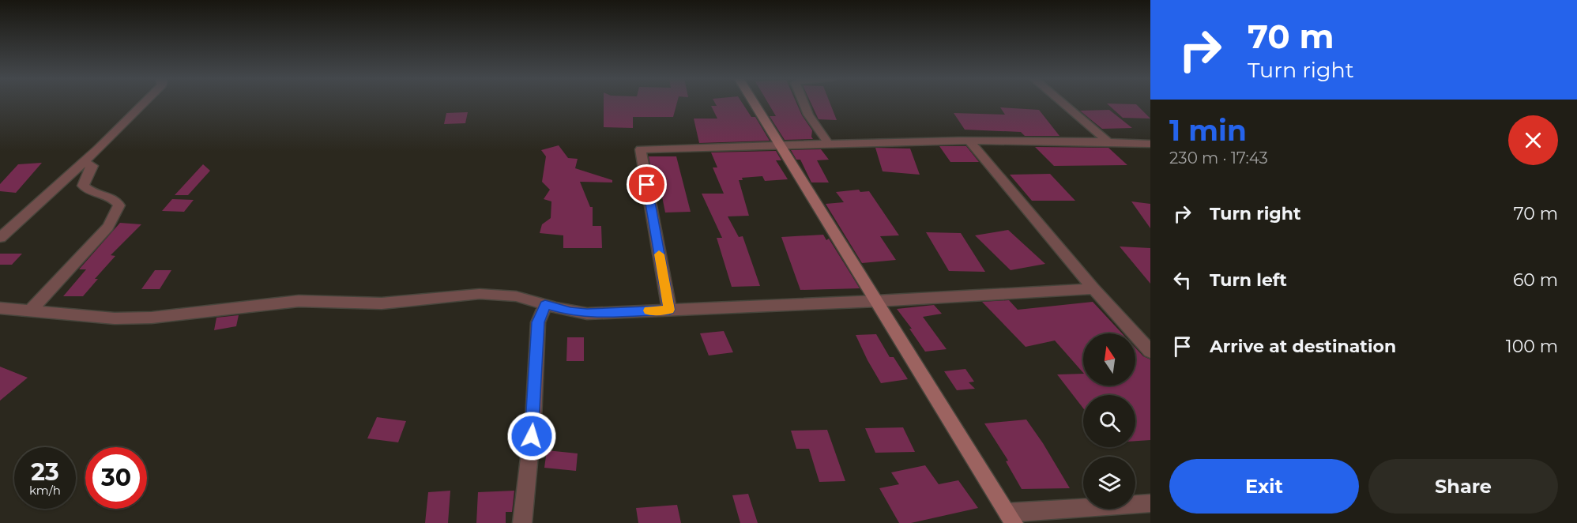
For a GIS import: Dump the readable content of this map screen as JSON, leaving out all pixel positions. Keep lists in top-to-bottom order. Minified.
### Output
{"north":"top","page":{"turn":["70 m","Turn right"],"heading":["1 min","230 m · 17:43"],"list":[{"name":"Turn right","value":"70 m"},{"name":"Turn left","value":"60 m"},{"name":"Arrive at destination","value":"100 m"}],"speed":"23 km/h","limit":"30","buttons":["Exit","Share"]}}
